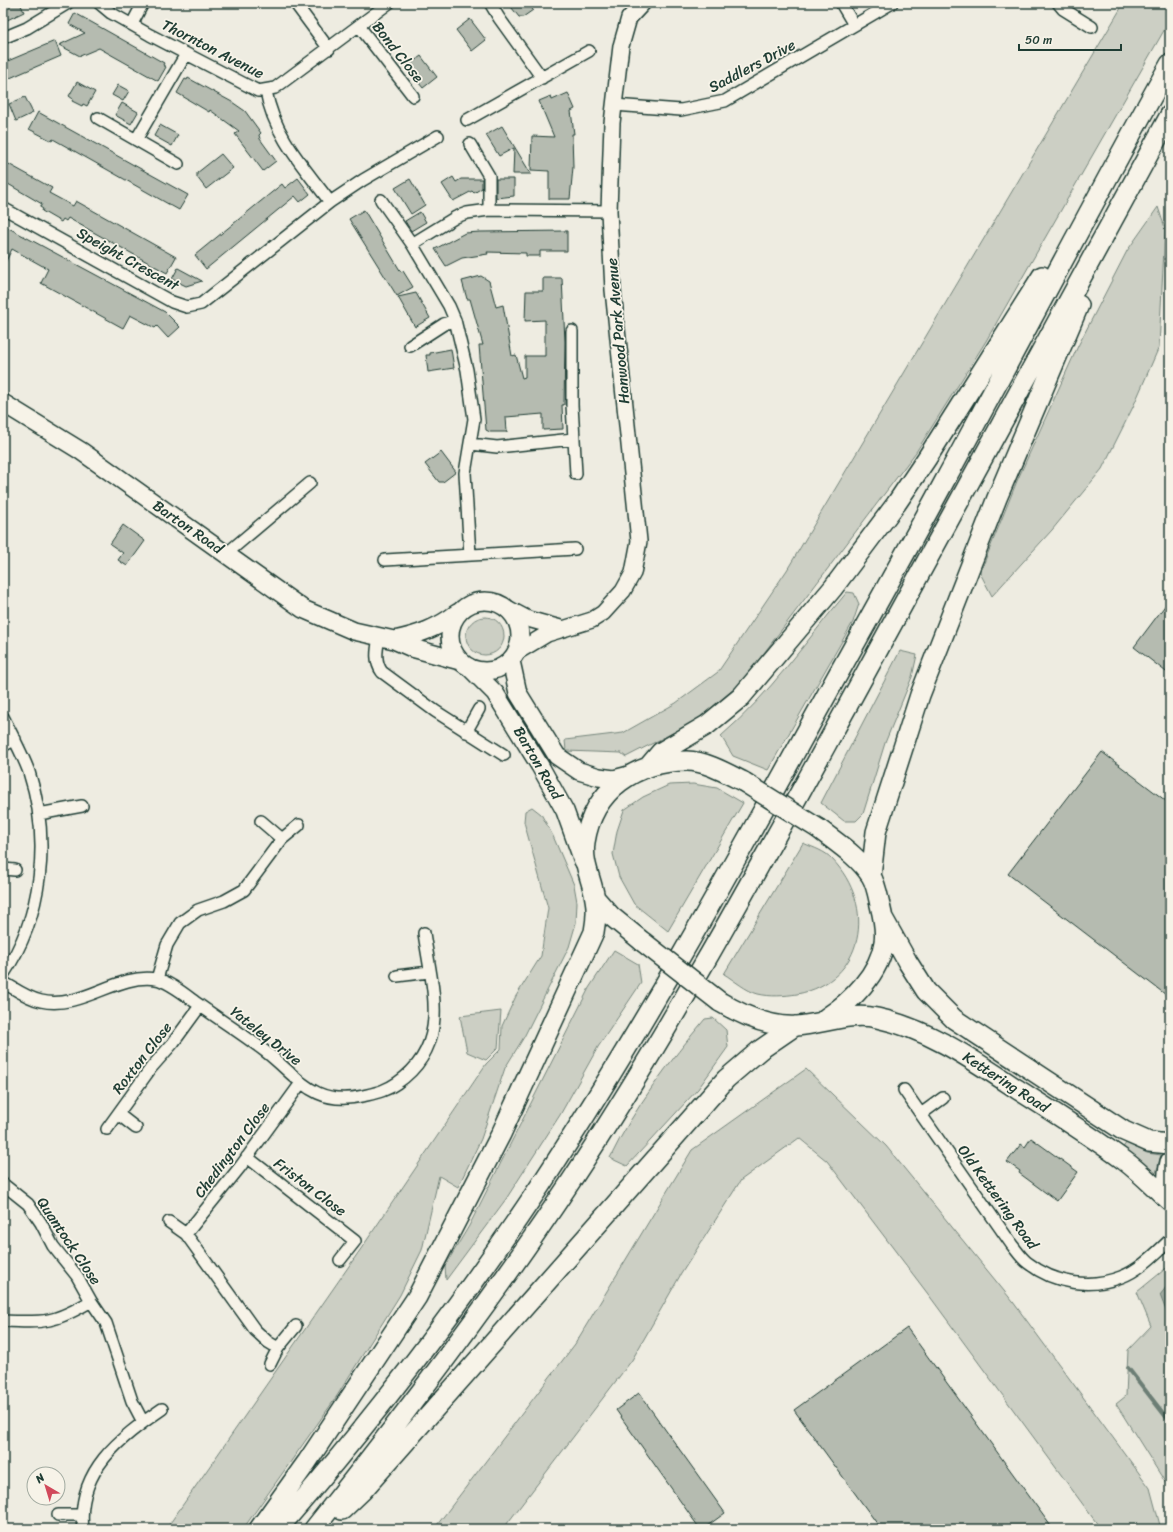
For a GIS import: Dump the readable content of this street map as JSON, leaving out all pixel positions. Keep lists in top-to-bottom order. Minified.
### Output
{"streets":{"highway":["Kettering Road"],"main road":["Barton Road"],"street":["Thornton Avenue","Bond Close","Saddlers Drive","Speight Crescent","Hanwood Park Avenue","Yateley Drive","Roxton Close","Chedington Close","Friston Close","Old Kettering Road","Quantock Close"]},"crossings":[["Thornton Avenue","Bond Close"],["Saddlers Drive","Hanwood Park Avenue"],["Hanwood Park Avenue","Barton Road"],["Yateley Drive","Roxton Close"],["Yateley Drive","Chedington Close"],["Chedington Close","Friston Close"]],"scale_bar":"50 m","north":"top left"}
